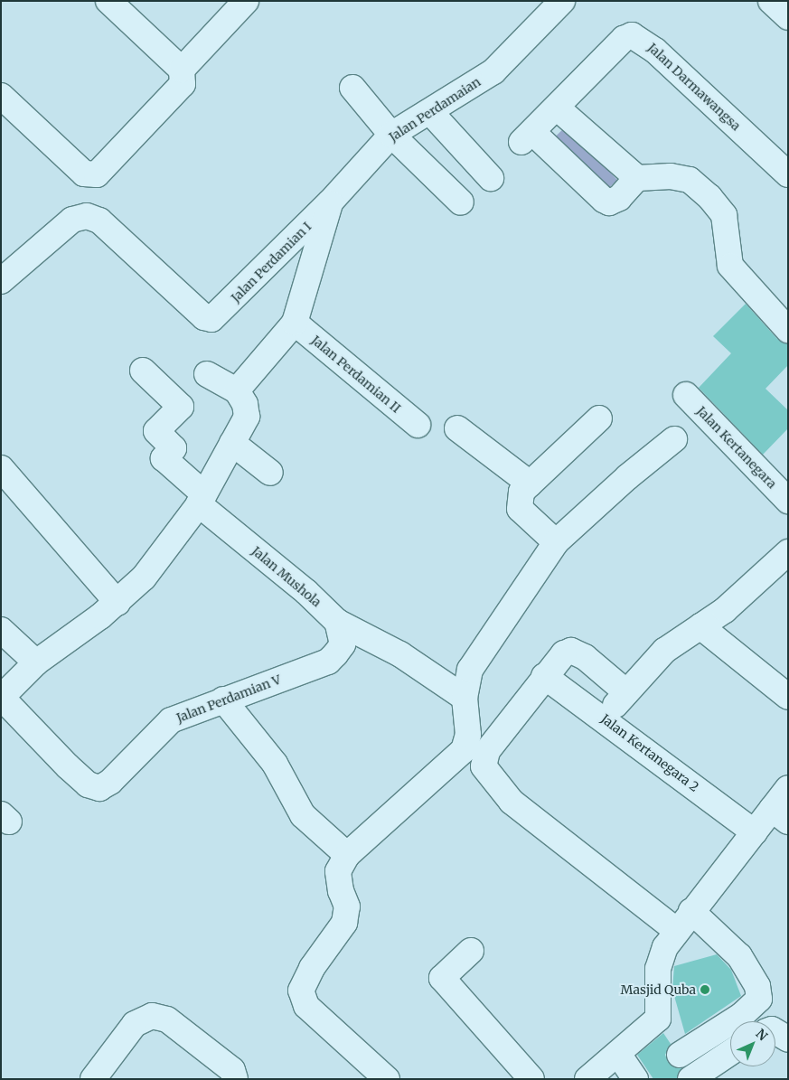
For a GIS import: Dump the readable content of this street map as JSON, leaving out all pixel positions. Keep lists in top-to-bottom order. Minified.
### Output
{"streets":{"street":["Jalan Darmawangsa","Jalan Perdamaian","Jalan Perdamian I","Jalan Perdamian II","Jalan Kertanegara","Jalan Mushola","Jalan Perdamian V","Jalan Kertanegara 2"]},"crossings":[["Jalan Perdamaian","Jalan Perdamian I"],["Jalan Mushola","Jalan Perdamian V"]],"places":["Masjid Quba"],"north":"top right"}
